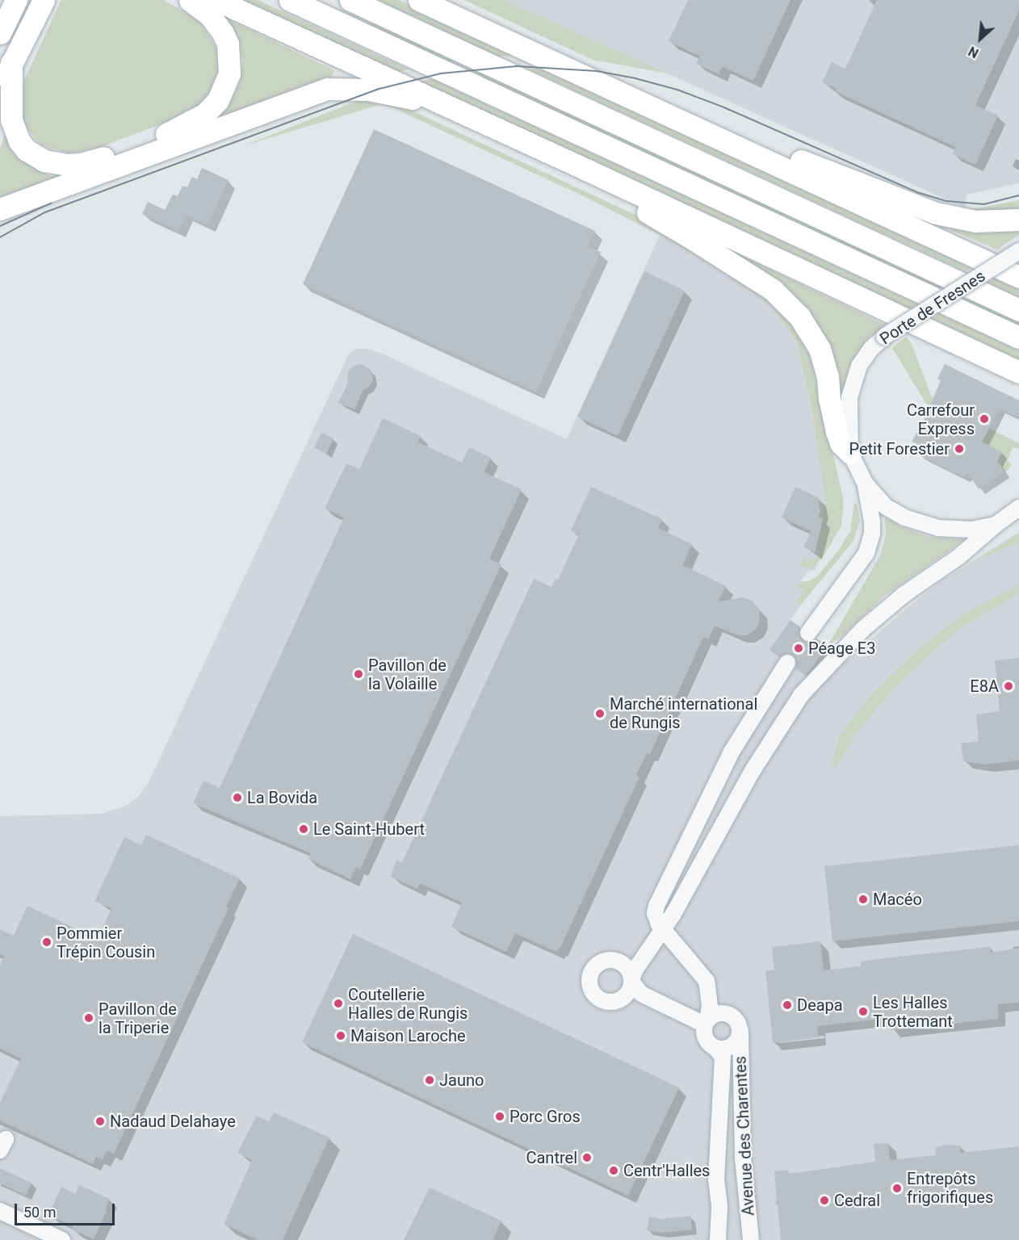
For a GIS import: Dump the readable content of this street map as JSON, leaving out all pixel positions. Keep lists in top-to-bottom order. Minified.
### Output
{"streets":{"street":["Porte de Fresnes","Avenue des Charentes"]},"places":["Carrefour Express","Petit Forestier","Péage E3","Pavillon de la Volaille","E8A","Marché international de Rungis","La Bovida","Le Saint-Hubert","Macéo","Pommier Trépin Cousin","Coutellerie Halles de Rungis","Deapa","Les Halles Trottemant","Pavillon de la Triperie","Maison Laroche","Jauno","Porc Gros","Nadaud Delahaye","Cantrel","Centr'Halles","Entrepôts frigorifiques","Cedral"],"scale_bar":"50 m","north":"bottom left"}
